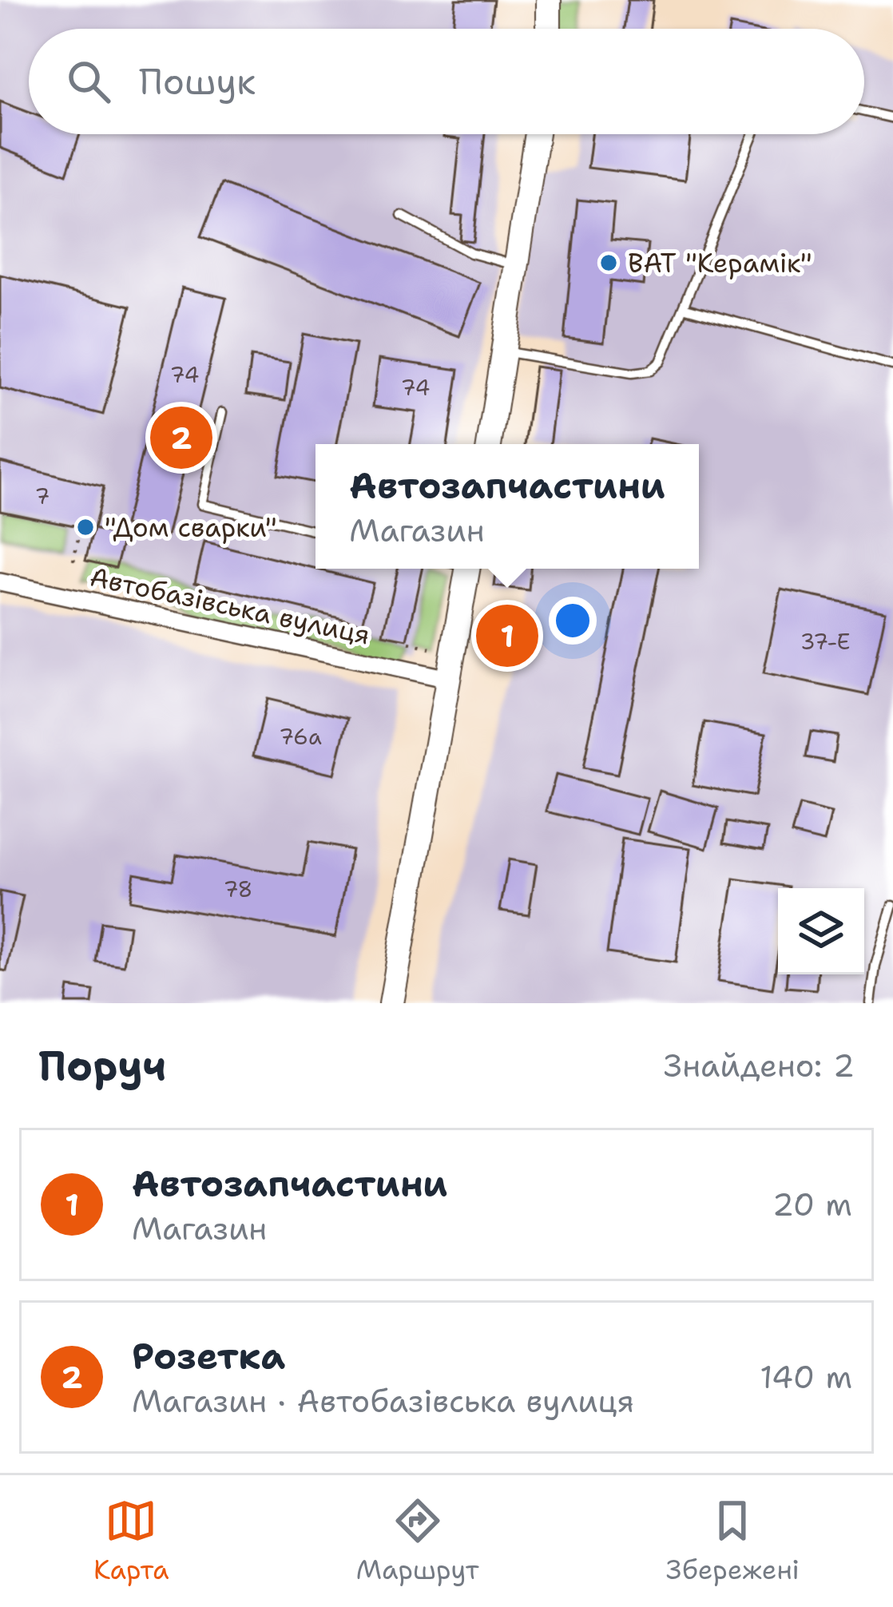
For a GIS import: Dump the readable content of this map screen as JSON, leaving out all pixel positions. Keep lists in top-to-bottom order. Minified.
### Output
{"streets":{"street":["Автобазівська вулиця"]},"places":["ВАТ \"Керамік\"","\"Дом сварки\""],"house_numbers":["74","74","7","37-Е","76а","78"],"page":{"search":"Пошук","pins":["2","1"],"popup":["Автозапчастини","Магазин"],"heading":["Поруч","Знайдено: 2"],"list":[{"mark":"1","name":"Автозапчастини","note":"Магазин","value":"20 m"},{"mark":"2","name":"Розетка","note":"Магазин · Автобазівська вулиця","value":"140 m"}],"nav":["Карта","Маршрут","Збережені"]}}
